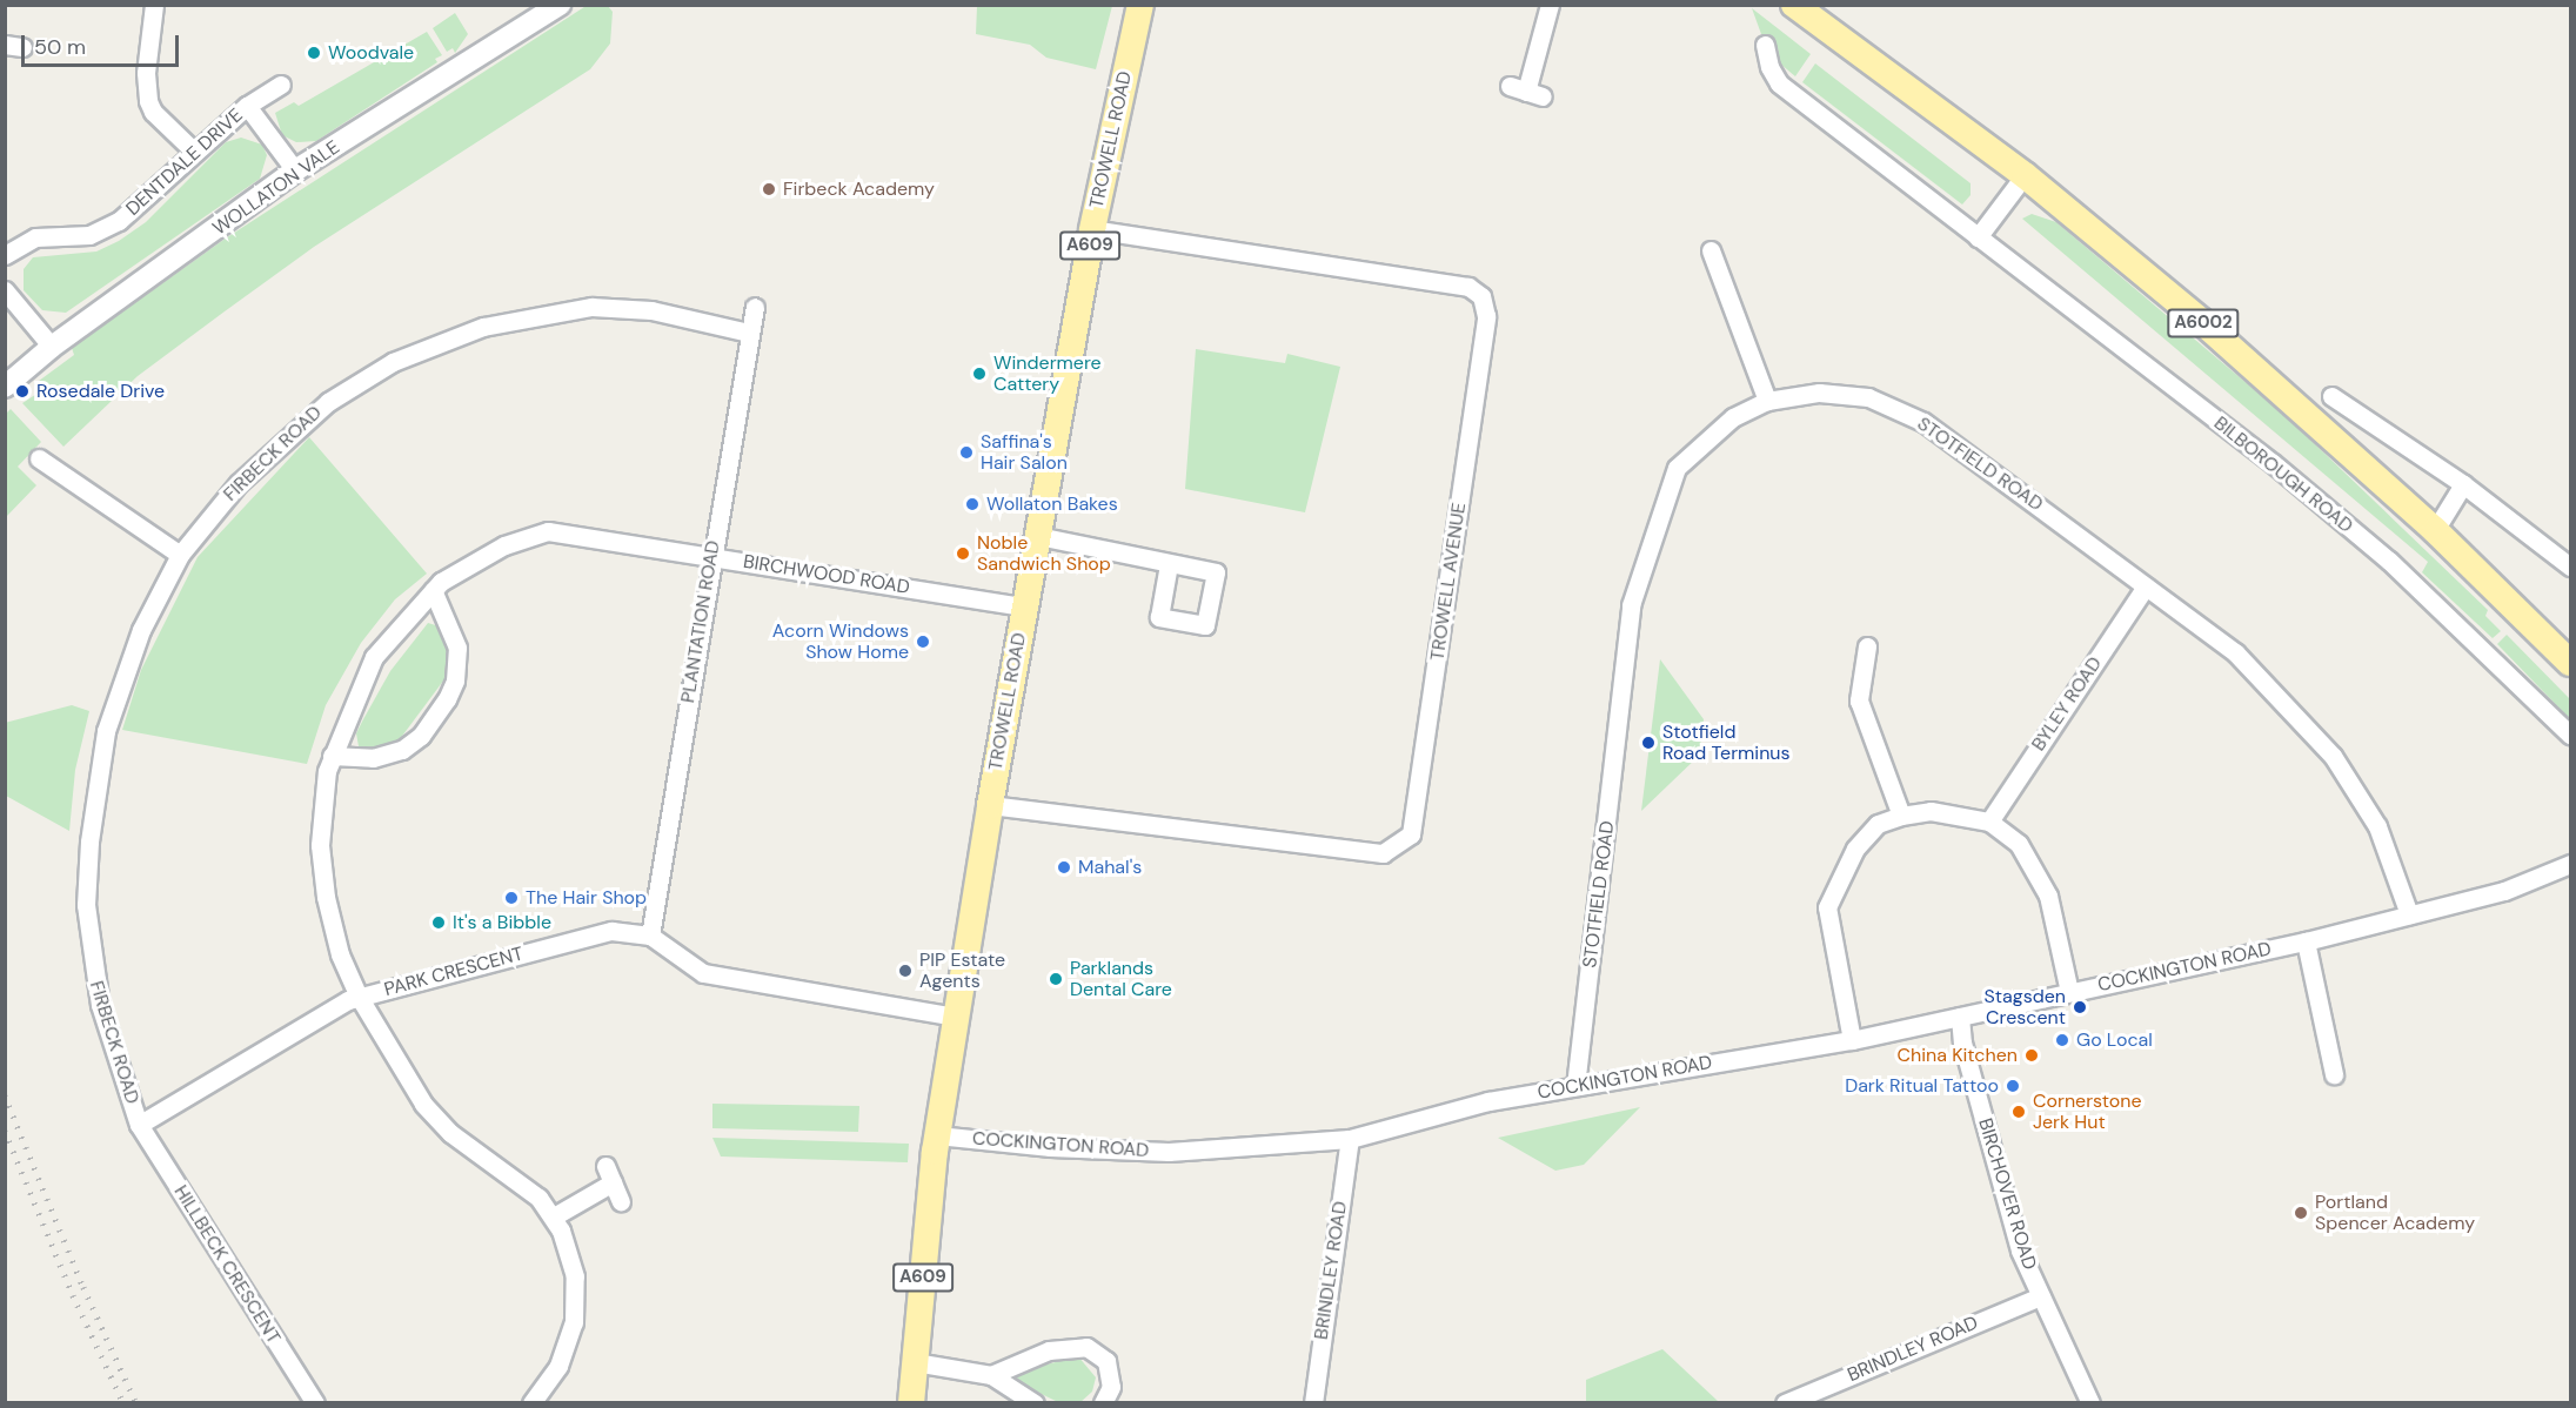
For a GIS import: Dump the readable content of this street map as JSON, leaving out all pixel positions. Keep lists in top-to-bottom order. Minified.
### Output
{"streets":{"main road":["TROWELL ROAD","A609","A6002"],"street":["DENTDALE DRIVE","WOLLATON VALE","FIRBECK ROAD","STOTFIELD ROAD","BILBOROUGH ROAD","BIRCHWOOD ROAD","TROWELL AVENUE","PLANTATION ROAD","BYLEY ROAD","COCKINGTON ROAD","PARK CRESCENT","BIRCHOVER ROAD","HILLBECK CRESCENT","BRINDLEY ROAD"]},"crossings":[["TROWELL ROAD","BIRCHWOOD ROAD"],["TROWELL ROAD","TROWELL AVENUE"],["TROWELL ROAD","COCKINGTON ROAD"],["TROWELL ROAD","PARK CRESCENT"],["DENTDALE DRIVE","WOLLATON VALE"],["FIRBECK ROAD","PLANTATION ROAD"],["FIRBECK ROAD","PARK CRESCENT"],["FIRBECK ROAD","HILLBECK CRESCENT"],["STOTFIELD ROAD","BYLEY ROAD"],["STOTFIELD ROAD","COCKINGTON ROAD"],["BIRCHWOOD ROAD","PLANTATION ROAD"],["BIRCHWOOD ROAD","PARK CRESCENT"],["PLANTATION ROAD","PARK CRESCENT"],["BYLEY ROAD","COCKINGTON ROAD"],["BYLEY ROAD","BIRCHOVER ROAD"],["COCKINGTON ROAD","BIRCHOVER ROAD"],["COCKINGTON ROAD","BRINDLEY ROAD"],["PARK CRESCENT","HILLBECK CRESCENT"],["BIRCHOVER ROAD","BRINDLEY ROAD"]],"places":["Woodvale","Firbeck Academy","Windermere Cattery","Rosedale Drive","Saffina's Hair Salon","Wollaton Bakes","Noble Sandwich Shop","Acorn Windows Show Home","Stotfield Road Terminus","Mahal's","The Hair Shop","It's a Bibble","PIP Estate Agents","Parklands Dental Care","Stagsden Crescent","Go Local","China Kitchen","Dark Ritual Tattoo","Cornerstone Jerk Hut","Portland Spencer Academy"],"scale_bar":"50 m"}
